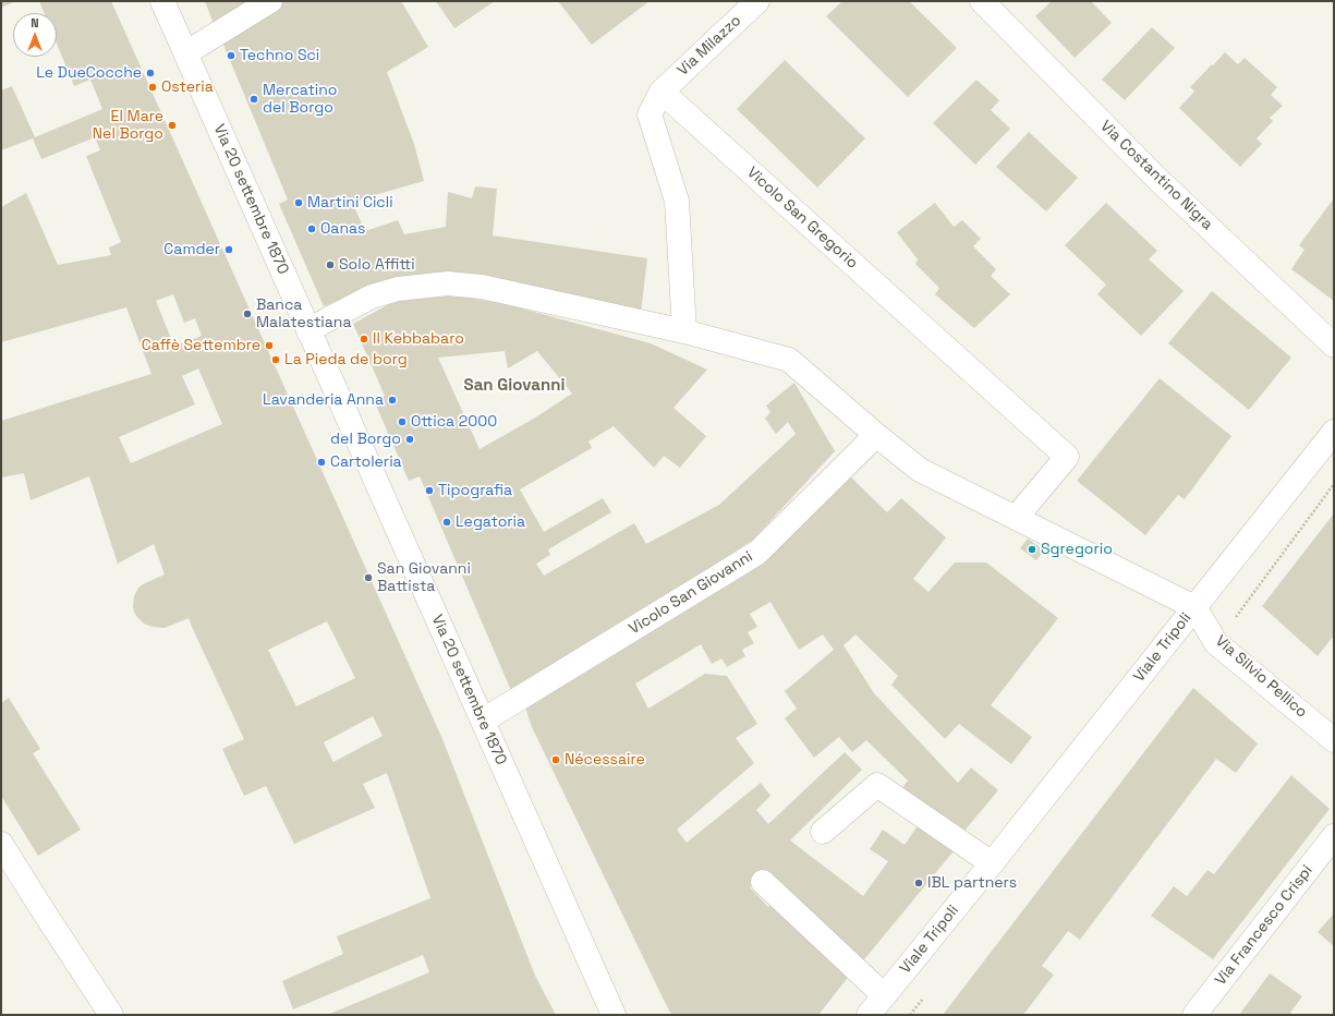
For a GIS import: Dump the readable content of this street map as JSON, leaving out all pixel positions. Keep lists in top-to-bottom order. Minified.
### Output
{"streets":{"street":["Via Milazzo","Via Costantino Nigra","Via 20 settembre 1870","Vicolo San Gregorio","Vicolo San Giovanni","Viale Tripoli","Via Silvio Pellico","Via Francesco Crispi"]},"crossings":[["Via Milazzo","Vicolo San Gregorio"],["Via 20 settembre 1870","Vicolo San Giovanni"],["Viale Tripoli","Via Silvio Pellico"]],"districts":["San Giovanni"],"places":["Techno Sci","Le DueCocche","Osteria","Mercatino del Borgo","El Mare Nel Borgo","Martini Cicli","Oanas","Camder","Solo Affitti","Banca Malatestiana","Il Kebbabaro","Caffè Settembre","La Pieda de borg","Lavanderia Anna","Ottica 2000","del Borgo","Cartoleria","Tipografia","Legatoria","Sgregorio","San Giovanni Battista","Nécessaire","IBL partners"],"north":"top"}
